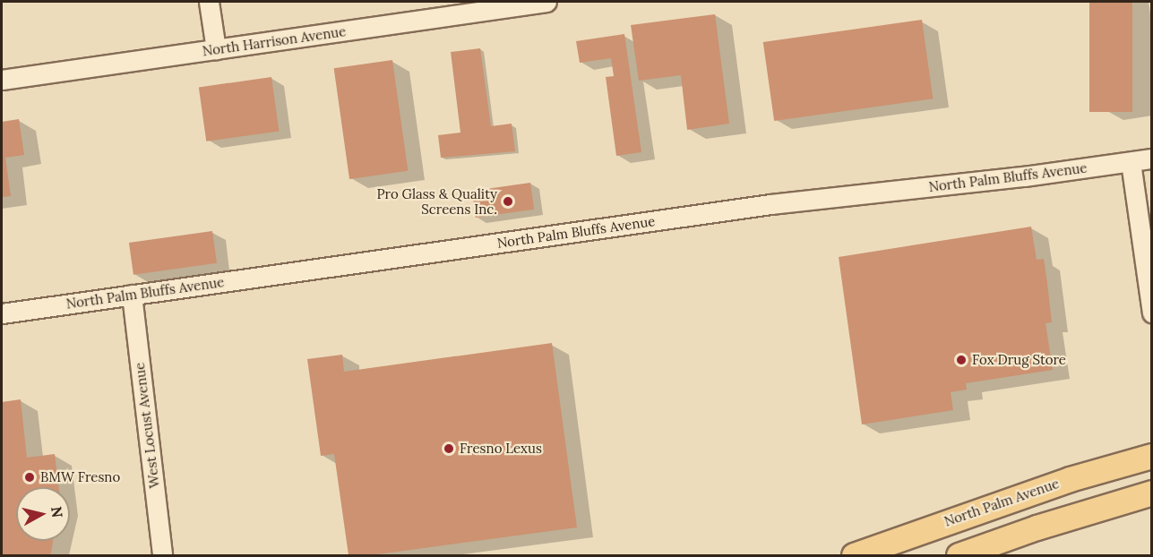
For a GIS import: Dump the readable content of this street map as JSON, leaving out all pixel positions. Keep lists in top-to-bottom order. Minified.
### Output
{"streets":{"main road":["North Palm Avenue"],"street":["North Harrison Avenue","North Palm Bluffs Avenue","West Locust Avenue"]},"crossings":[["North Palm Bluffs Avenue","West Locust Avenue"]],"places":["Pro Glass & Quality Screens Inc.","Fox Drug Store","Fresno Lexus","BMW Fresno"],"north":"right"}
